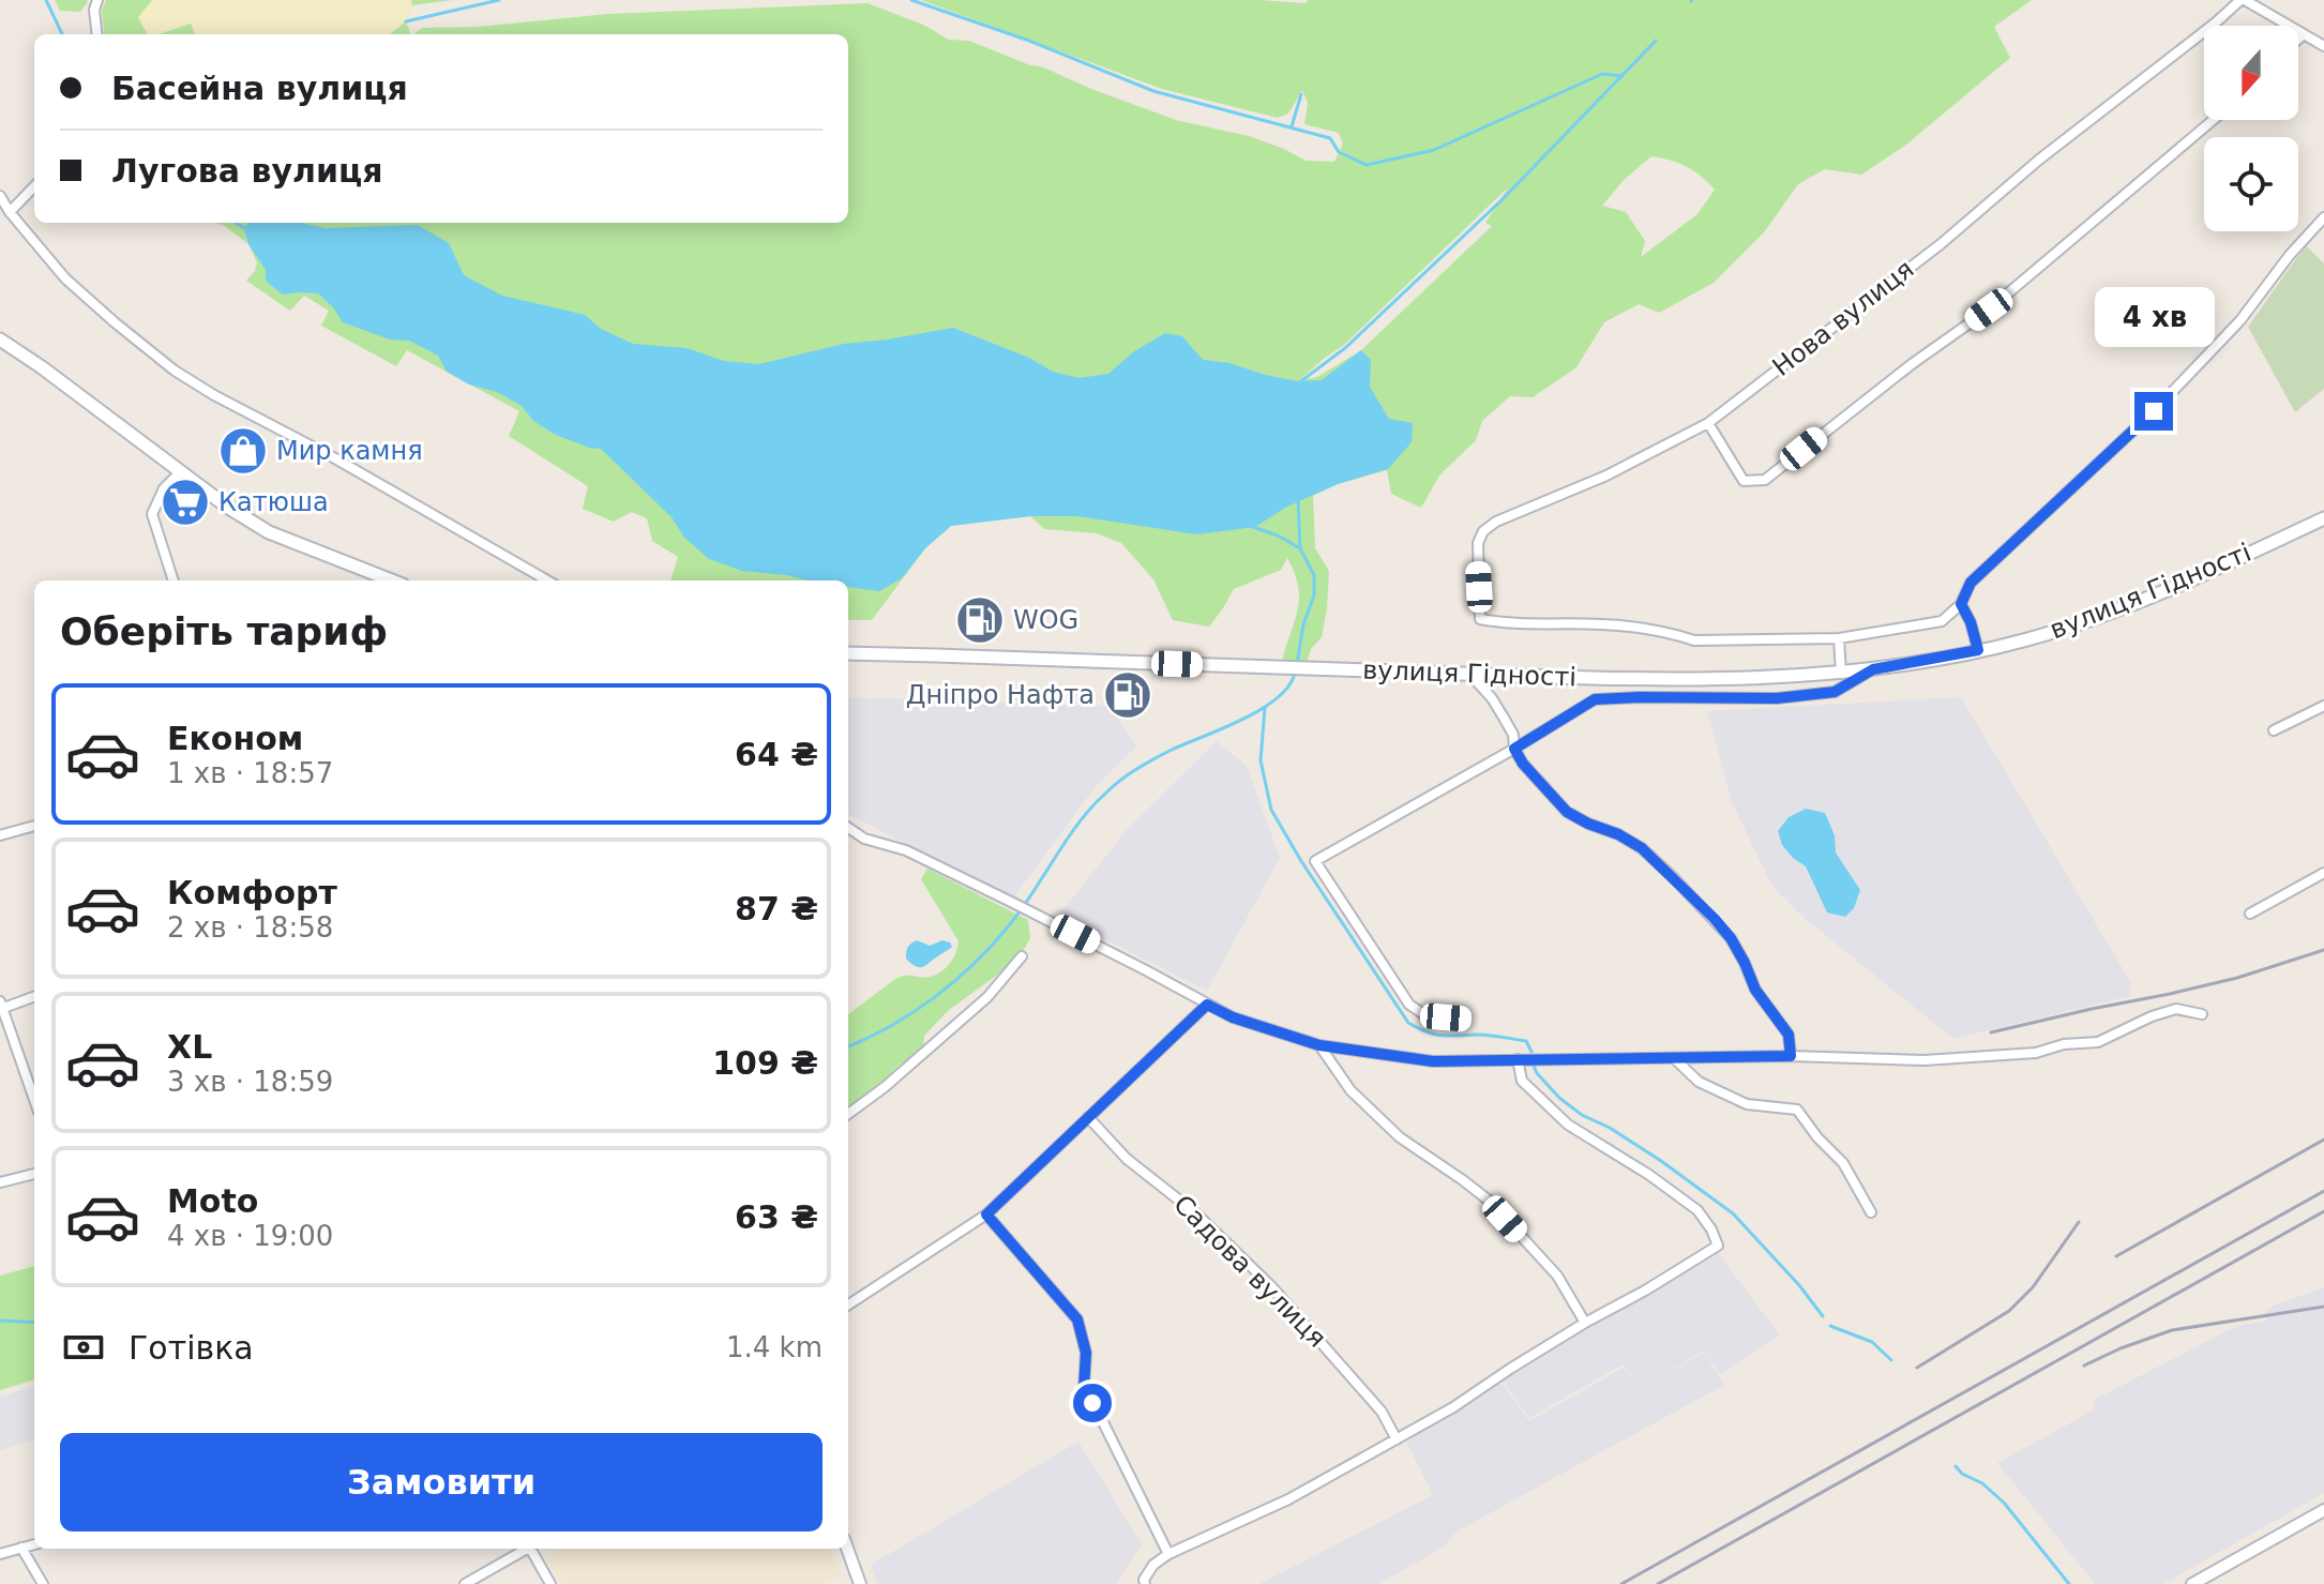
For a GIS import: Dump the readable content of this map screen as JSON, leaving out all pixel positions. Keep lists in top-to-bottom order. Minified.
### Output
{"streets":{"main road":["вулиця Гідності"],"street":["Нова вулиця","Садова вулиця"]},"places":{"shop":["Мир камня"],"supermarket":["Катюша"],"fuel station":["WOG","Дніпро Нафта"]},"north":"bottom","page":{"banner":["Басейна вулиця","Лугова вулиця"],"bubble":"4 хв","heading":"Оберіть тариф","list":[{"name":"Економ","note":"1 хв · 18:57","value":"64 ₴"},{"name":"Комфорт","note":"2 хв · 18:58","value":"87 ₴"},{"name":"XL","note":"3 хв · 18:59","value":"109 ₴"},{"name":"Moto","note":"4 хв · 19:00","value":"63 ₴"}],"pay":["Готівка","1.4 km"],"buttons":"Замовити"}}
